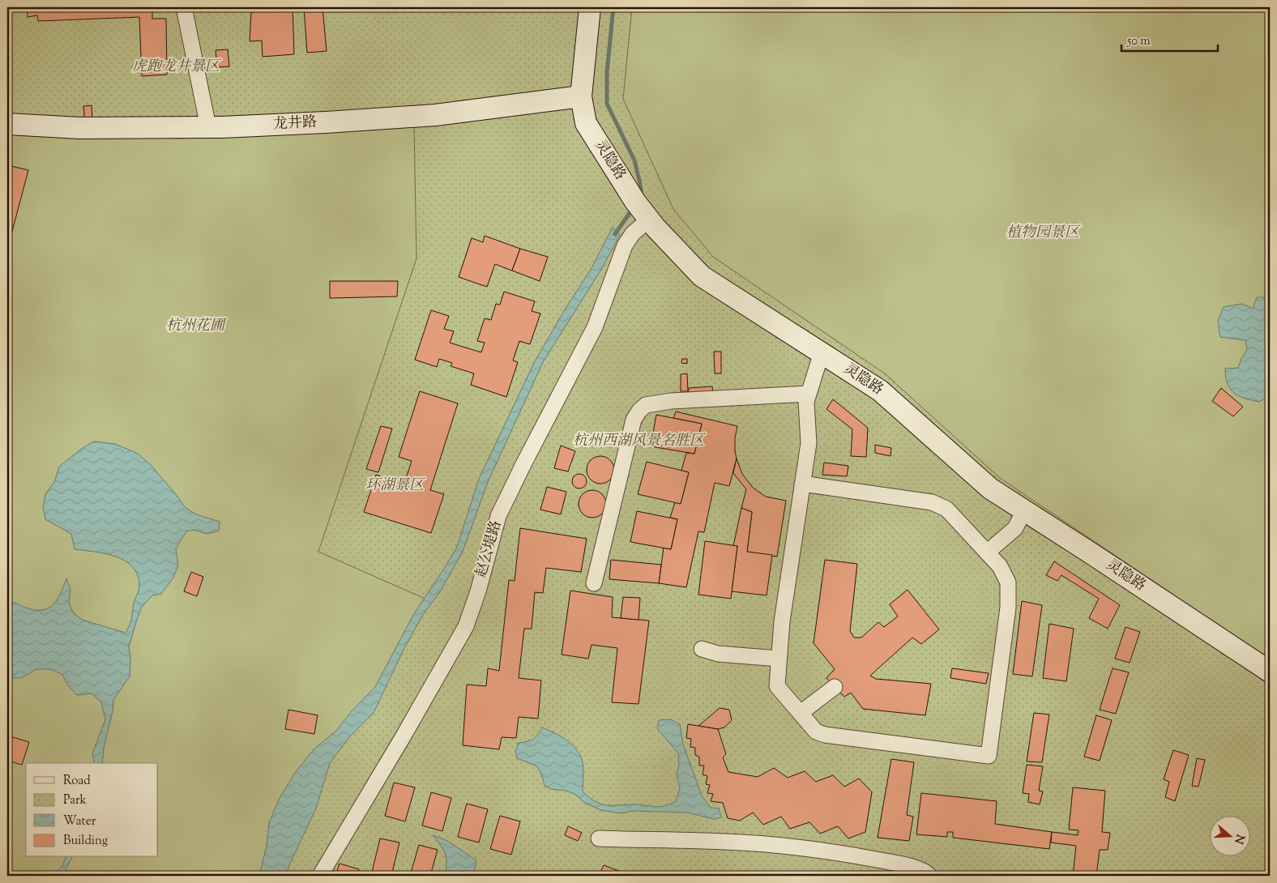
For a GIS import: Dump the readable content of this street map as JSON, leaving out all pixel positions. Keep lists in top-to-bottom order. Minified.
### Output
{"streets":{"main road":["龙井路","灵隐路"],"street":["赵公堤路"]},"crossings":[["龙井路","灵隐路"],["灵隐路","赵公堤路"]],"parks":["虎跑龙井景区","植物园景区","杭州花圃","杭州西湖风景名胜区","环湖景区"],"legend":["Road","Park","Water","Building"],"scale_bar":"50 m","north":"right"}
